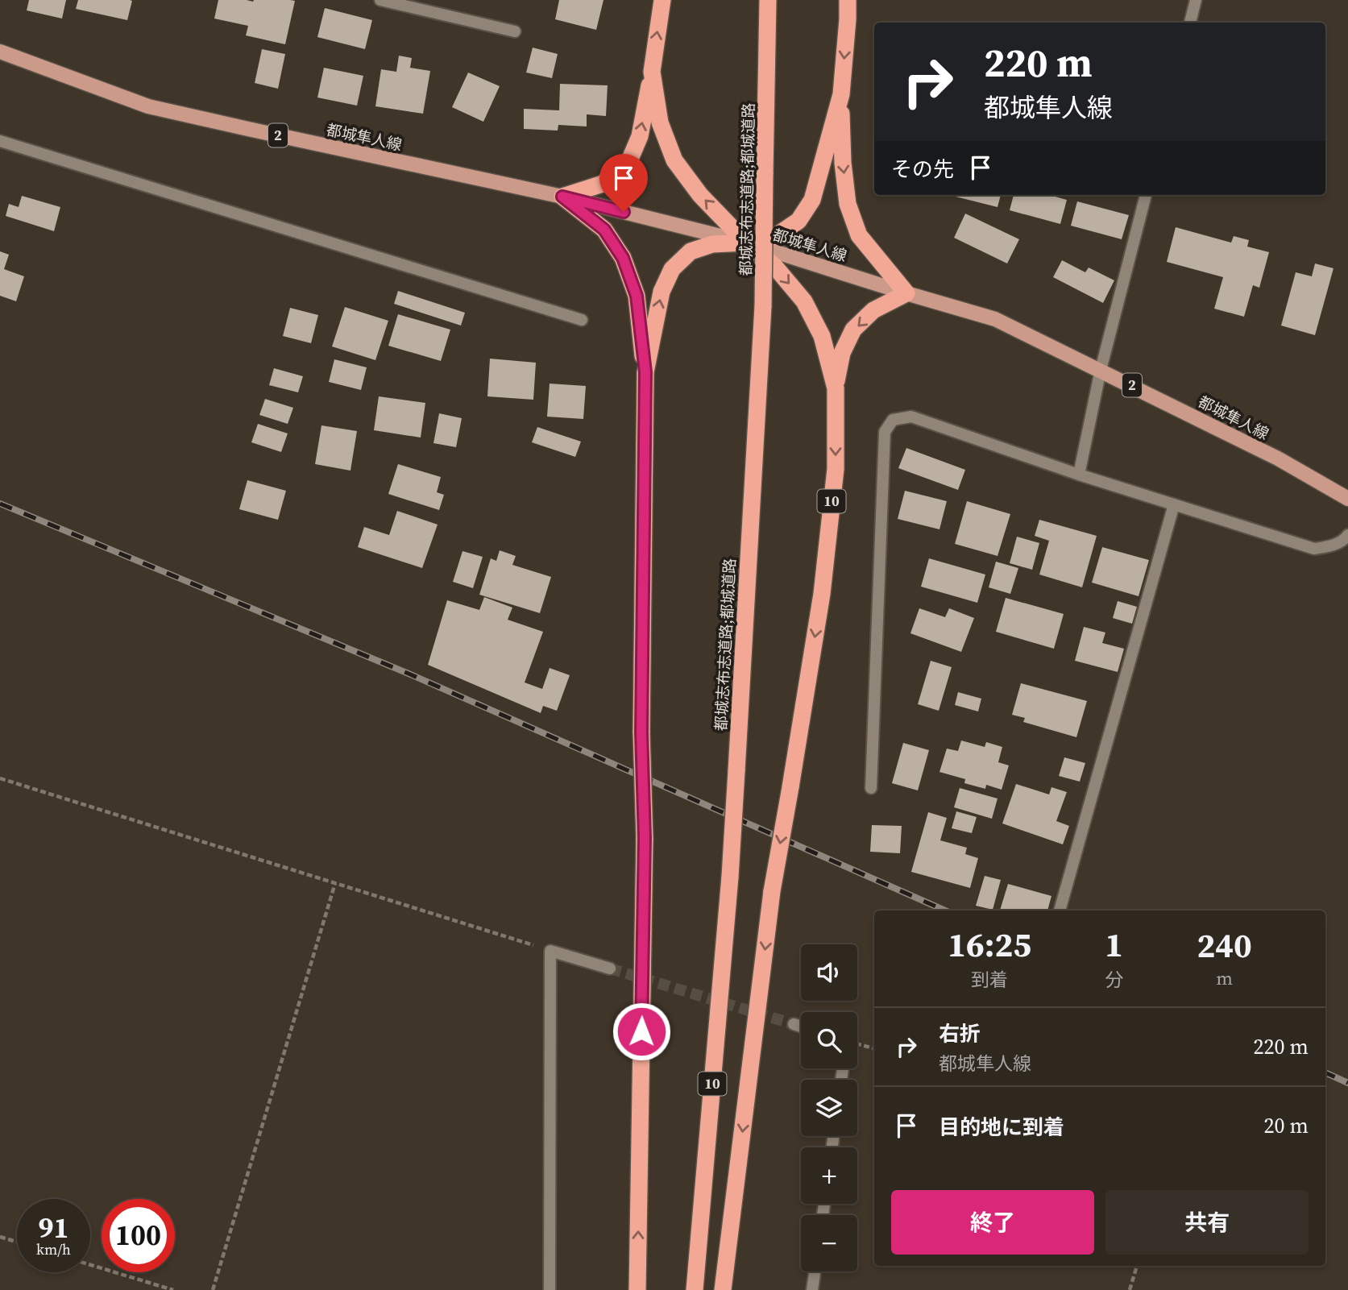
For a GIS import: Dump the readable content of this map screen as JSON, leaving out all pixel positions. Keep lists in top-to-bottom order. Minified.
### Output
{"streets":{"highway":["都城志布志道路;都城道路","10"],"main road":["2","都城隼人線"]},"crossings":[["都城隼人線","10"]],"page":{"turn":["220 m","都城隼人線"],"then":"その先","eta":["16:25","到着","1","分","240","m"],"map_buttons":["+","−"],"list":[{"name":"右折","note":"都城隼人線","value":"220 m"},{"name":"目的地に到着","value":"20 m"}],"buttons":["終了","共有"],"speed":"91 km/h","limit":"100"}}
